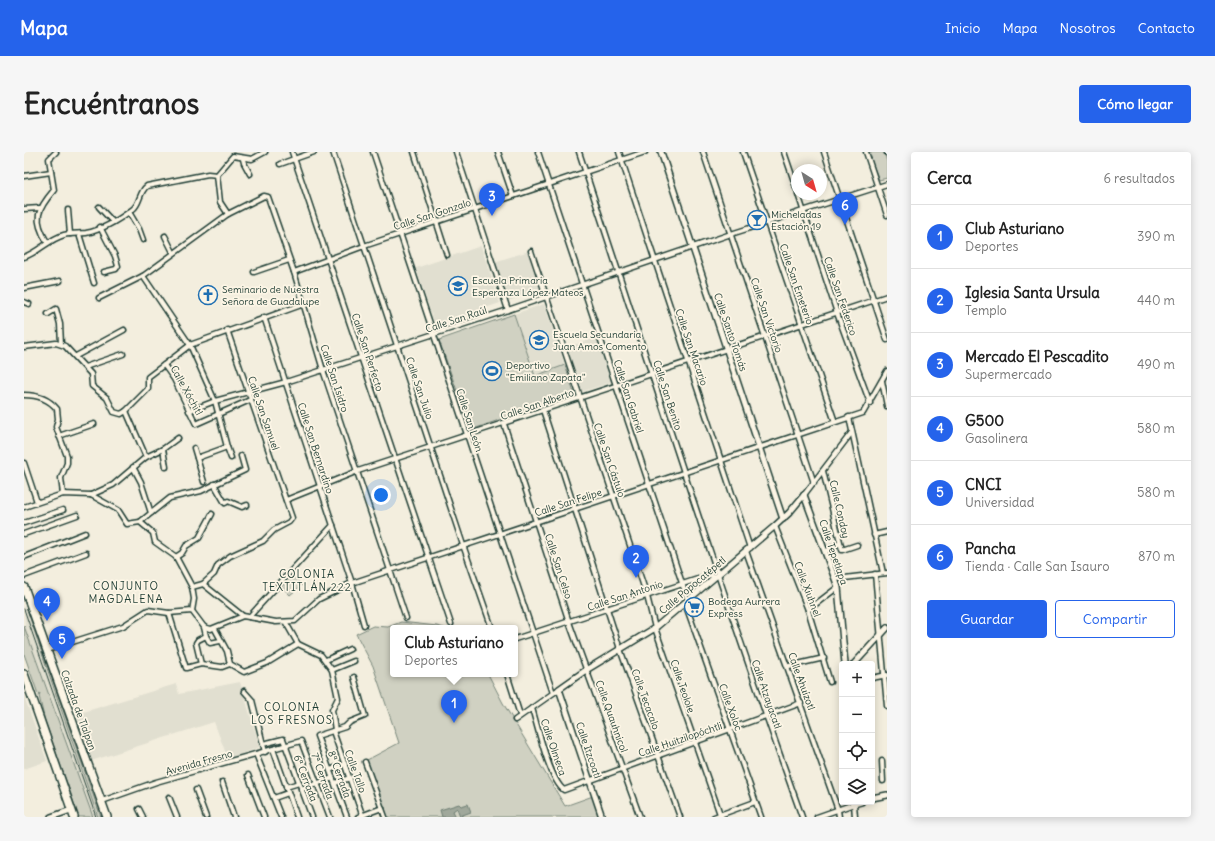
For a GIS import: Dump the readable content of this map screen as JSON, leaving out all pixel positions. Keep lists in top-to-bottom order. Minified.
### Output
{"streets":{"highway":["Calzada de Tlalpan"],"street":["Calle San Gonzalo","Calle San Emeterio","Calle San Federico","Calle San Victorio","Calle San Raúl","Calle Santo Tomás","Calle San Macario","Calle San Perfecto","Calle San Isidro","Calle San Julio","Calle Xóchitl","Calle San Benito","Calle San Gabriel","Calle San Alberto","Calle San Samuel","Calle San León","Calle San Bernardino","Calle San Cástulo","Calle San Felipe","Calle Condoy","Calle Tepetlapa","Calle San Celso","Calle Popocatépetl","Calle Xiuhnel","Calle San Antonio","Calle Ahuízotl","Calle Teolole","Calle Atzayacatl","Calle Tecacalo","Calle Xoloc","Calle Quauhnicol","Calle Huitzilopóchtli","Calle Olmeca","Calle Itzcoatl","Avenida Fresno","Calle Tallo","8ª Cerrada","7ª Cerrada","6ª Cerrada"]},"crossings":[["Calle San Gonzalo","Calle San Macario"],["Calle San Gonzalo","Calle San Perfecto"],["Calle San Gonzalo","Calle San Isidro"],["Calle San Gonzalo","Calle San Julio"],["Calle San Gonzalo","Calle San Benito"],["Calle San Gonzalo","Calle San Gabriel"],["Calle San Gonzalo","Calle San León"],["Calle San Emeterio","Calle San Raúl"],["Calle San Emeterio","Calle San Alberto"],["Calle San Emeterio","Calle San Felipe"],["Calle San Federico","Calle San Raúl"],["Calle San Federico","Calle San Alberto"],["Calle San Federico","Calle San Felipe"],["Calle San Victorio","Calle San Raúl"],["Calle San Victorio","Calle San Alberto"],["Calle San Victorio","Calle San Felipe"],["Calle San Victorio","Calle Popocatépetl"],["Calle San Raúl","Calle Santo Tomás"],["Calle San Raúl","Calle San Macario"],["Calle San Raúl","Calle San Perfecto"],["Calle San Raúl","Calle San Isidro"],["Calle San Raúl","Calle San Julio"],["Calle San Raúl","Calle Xóchitl"],["Calle San Raúl","Calle San Benito"],["Calle San Raúl","Calle San Gabriel"],["Calle San Raúl","Calle San Samuel"],["Calle San Raúl","Calle San León"],["Calle San Raúl","Calle San Bernardino"],["Calle San Raúl","Calle San Cástulo"],["Calle Santo Tomás","Calle San Alberto"],["Calle Santo Tomás","Calle San Felipe"],["Calle Santo Tomás","Calle Popocatépetl"],["Calle San Macario","Calle San Alberto"],["Calle San Macario","Calle San Felipe"],["Calle San Macario","Calle Popocatépetl"],["Calle San Macario","Calle Ahuízotl"],["Calle San Perfecto","Calle San Alberto"],["Calle San Perfecto","Calle San Felipe"],["Calle San Isidro","Calle San Alberto"],["Calle San Isidro","Calle San Felipe"],["Calle San Julio","Calle San Alberto"],["Calle San Julio","Calle San Felipe"],["Calle San Benito","Calle San Alberto"],["Calle San Benito","Calle San Felipe"],["Calle San Benito","Calle Popocatépetl"],["Calle San Benito","Calle San Antonio"],["Calle San Benito","Calle Atzayacatl"],["Calle San Gabriel","Calle San Alberto"],["Calle San Gabriel","Calle San Felipe"],["Calle San Gabriel","Calle Popocatépetl"],["Calle San Gabriel","Calle San Antonio"],["Calle San Gabriel","Calle Xoloc"],["Calle San Alberto","Calle San Samuel"],["Calle San Alberto","Calle San León"],["Calle San Alberto","Calle San Bernardino"],["Calle San Alberto","Calle San Cástulo"],["Calle San Alberto","Calle San Celso"],["Calle San Alberto","Calle Tecacalo"],["Calle San León","Calle San Felipe"],["Calle San León","Calle Popocatépetl"],["Calle San León","Calle San Antonio"],["Calle San Bernardino","Calle San Felipe"],["Calle San Cástulo","Calle San Felipe"],["Calle San Cástulo","Calle Popocatépetl"],["Calle San Cástulo","Calle San Antonio"],["Calle San Cástulo","Calle Teolole"],["Calle San Felipe","Calle San Celso"],["Calle San Felipe","Calle Tecacalo"],["Calle Condoy","Calle Popocatépetl"],["Calle Tepetlapa","Calle Popocatépetl"],["Calle San Celso","Calle San Antonio"],["Calle San Celso","Calle Quauhnicol"],["Calle Popocatépetl","Calle Xiuhnel"],["Calle Popocatépetl","Calle San Antonio"],["Calle Popocatépetl","Calle Ahuízotl"],["Calle Popocatépetl","Calle Teolole"],["Calle Popocatépetl","Calle Atzayacatl"],["Calle Popocatépetl","Calle Tecacalo"],["Calle Popocatépetl","Calle Xoloc"],["Calle Popocatépetl","Calle Quauhnicol"],["Calle Popocatépetl","Calle Olmeca"],["Calle Popocatépetl","Calle Itzcoatl"],["Calle San Antonio","Calle Atzayacatl"],["Calle San Antonio","Calle Tecacalo"],["Calle San Antonio","Calle Quauhnicol"],["Calle Ahuízotl","Calle Huitzilopóchtli"],["Calle Teolole","Calle Huitzilopóchtli"],["Calle Atzayacatl","Calle Huitzilopóchtli"],["Calle Tecacalo","Calle Huitzilopóchtli"],["Calle Xoloc","Calle Huitzilopóchtli"],["Calzada de Tlalpan","Avenida Fresno"],["Calle Quauhnicol","Calle Huitzilopóchtli"],["Calle Huitzilopóchtli","Calle Olmeca"],["Calle Huitzilopóchtli","Calle Itzcoatl"],["Avenida Fresno","7ª Cerrada"],["Avenida Fresno","6ª Cerrada"],["Calle Tallo","8ª Cerrada"]],"districts":["COLONIA TEXTITLÁN 222","CONJUNTO MAGDALENA","COLONIA LOS FRESNOS"],"places":{"bar":["Micheladas Estación 19"],"school or university":["Escuela Primaria Esperanza López Mateos","Escuela Secundaria Juan Amos Comento"],"church":["Seminario de Nuestra Señora de Guadalupe"],"sports":["Deportivo \"Emiliano Zapata\""],"supermarket":["Bodega Aurrera Express"]},"north":"bottom right","page":{"header":"Mapa","nav":["Inicio","Mapa","Nosotros","Contacto"],"buttons":["Cómo llegar",["Guardar","Compartir"]],"title":"Encuéntranos","heading":["Cerca","6 resultados"],"pins":["3","6","2","4","5","1"],"list":[{"mark":"1","name":"Club Asturiano","note":"Deportes","value":"390 m"},{"mark":"2","name":"Iglesia Santa Ursula","note":"Templo","value":"440 m"},{"mark":"3","name":"Mercado El Pescadito","note":"Supermercado","value":"490 m"},{"mark":"4","name":"G500","note":"Gasolinera","value":"580 m"},{"mark":"5","name":"CNCI","note":"Universidad","value":"580 m"},{"mark":"6","name":"Pancha","note":"Tienda · Calle San Isauro","value":"870 m"}],"popup":["Club Asturiano","Deportes"],"map_buttons":["+","−"]}}
